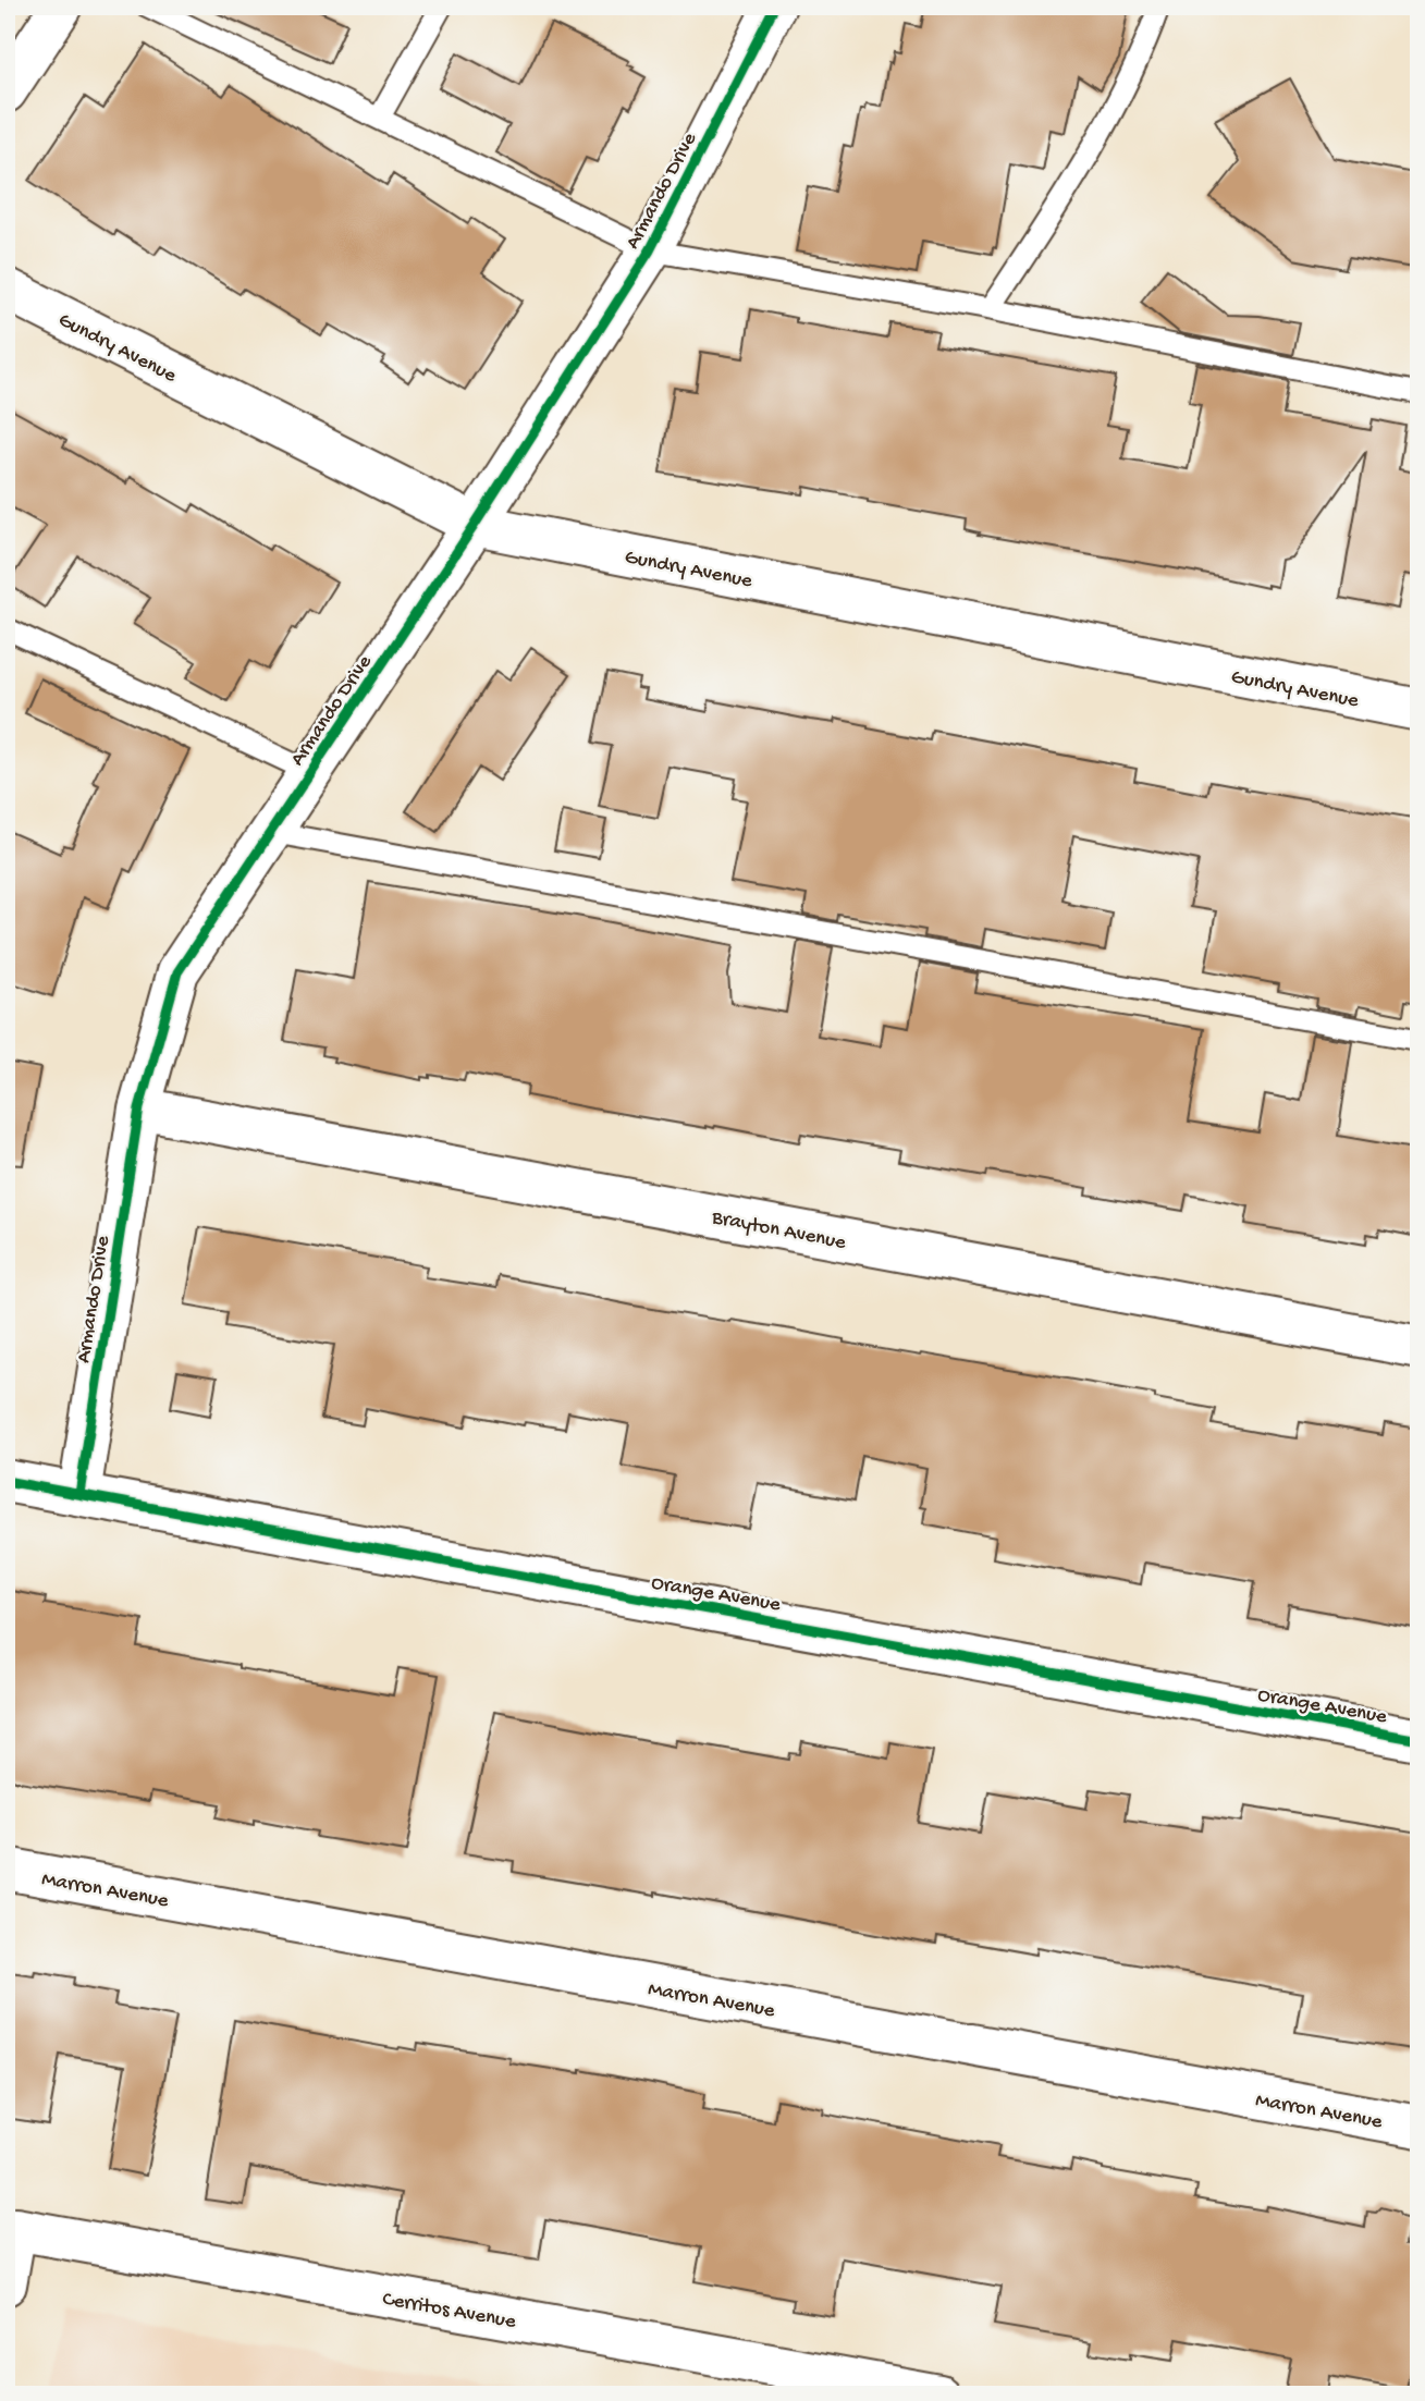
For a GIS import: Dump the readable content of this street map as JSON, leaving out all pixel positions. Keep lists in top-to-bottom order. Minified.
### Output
{"streets":{"street":["Armando Drive","Gundry Avenue","Brayton Avenue","Orange Avenue","Marron Avenue","Cerritos Avenue"]},"crossings":[["Armando Drive","Gundry Avenue"],["Armando Drive","Brayton Avenue"],["Armando Drive","Orange Avenue"]]}
